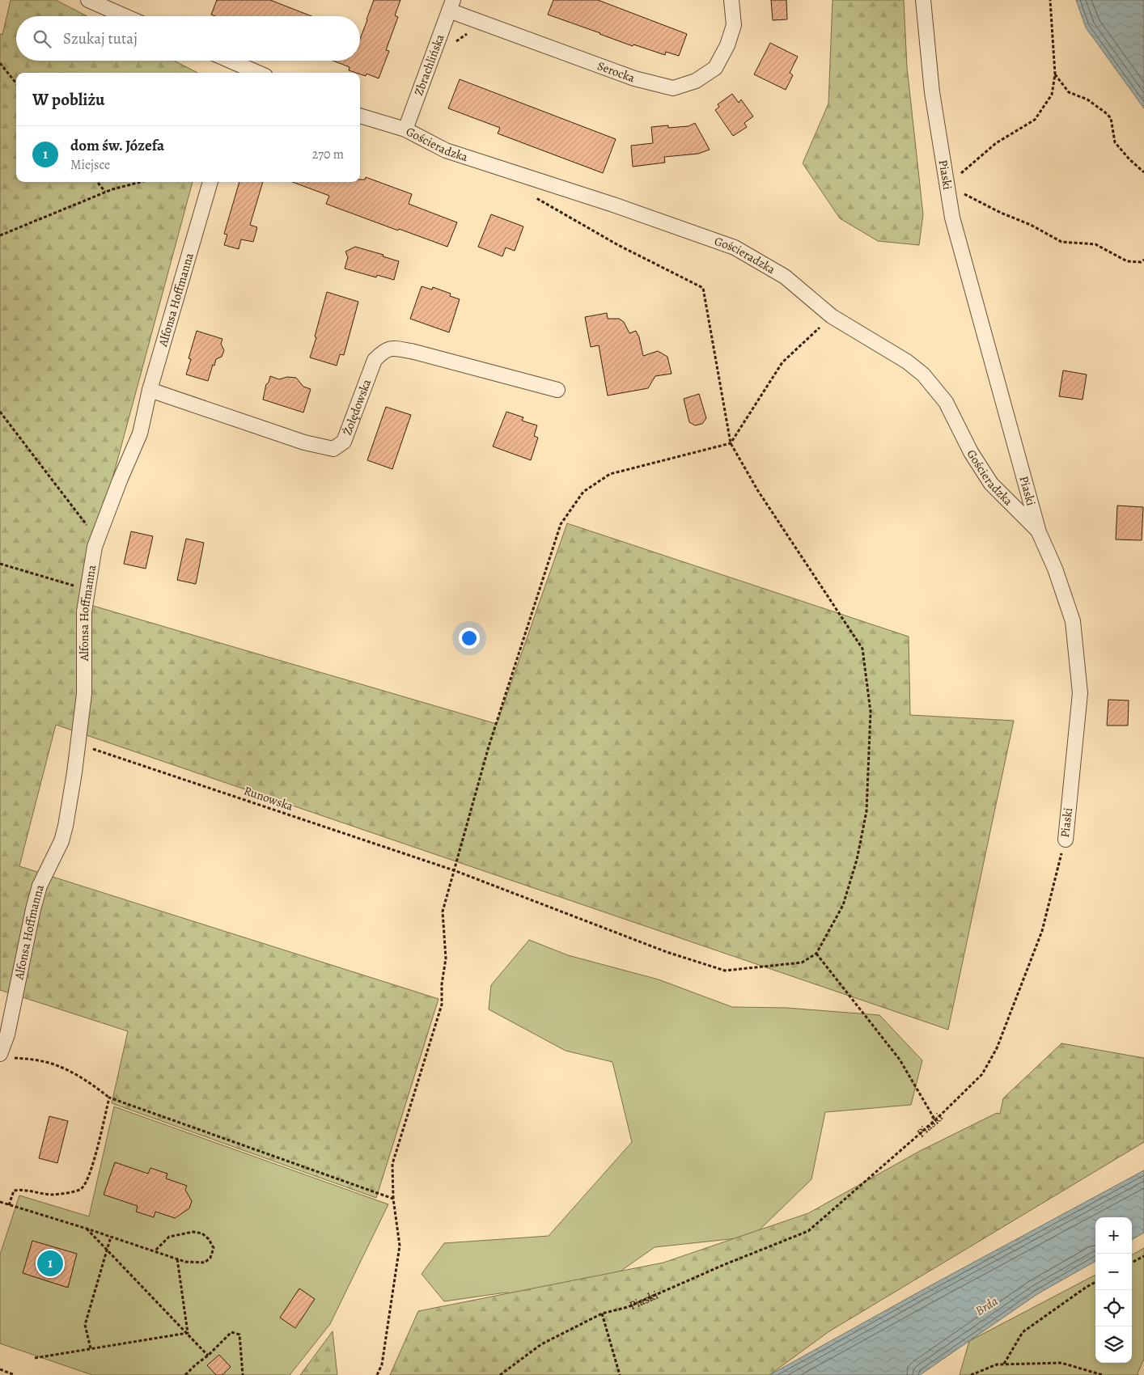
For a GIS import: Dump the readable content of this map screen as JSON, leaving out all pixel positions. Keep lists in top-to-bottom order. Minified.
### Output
{"streets":{"street":["Zbrachlińska","Serocka","Gościeradzka","Piaski","Alfonsa Hoffmanna","Żołędowska"],"path":["Runowska"]},"crossings":[["Zbrachlińska","Serocka"],["Zbrachlińska","Gościeradzka"],["Gościeradzka","Piaski"],["Alfonsa Hoffmanna","Żołędowska"],["Alfonsa Hoffmanna","Runowska"]],"water":["Brda"],"page":{"search":"Szukaj tutaj","heading":"W pobliżu","list":[{"mark":"1","name":"dom św. Józefa","note":"Miejsce","value":"270 m"}],"map_buttons":["+","−"],"pins":"1"}}
